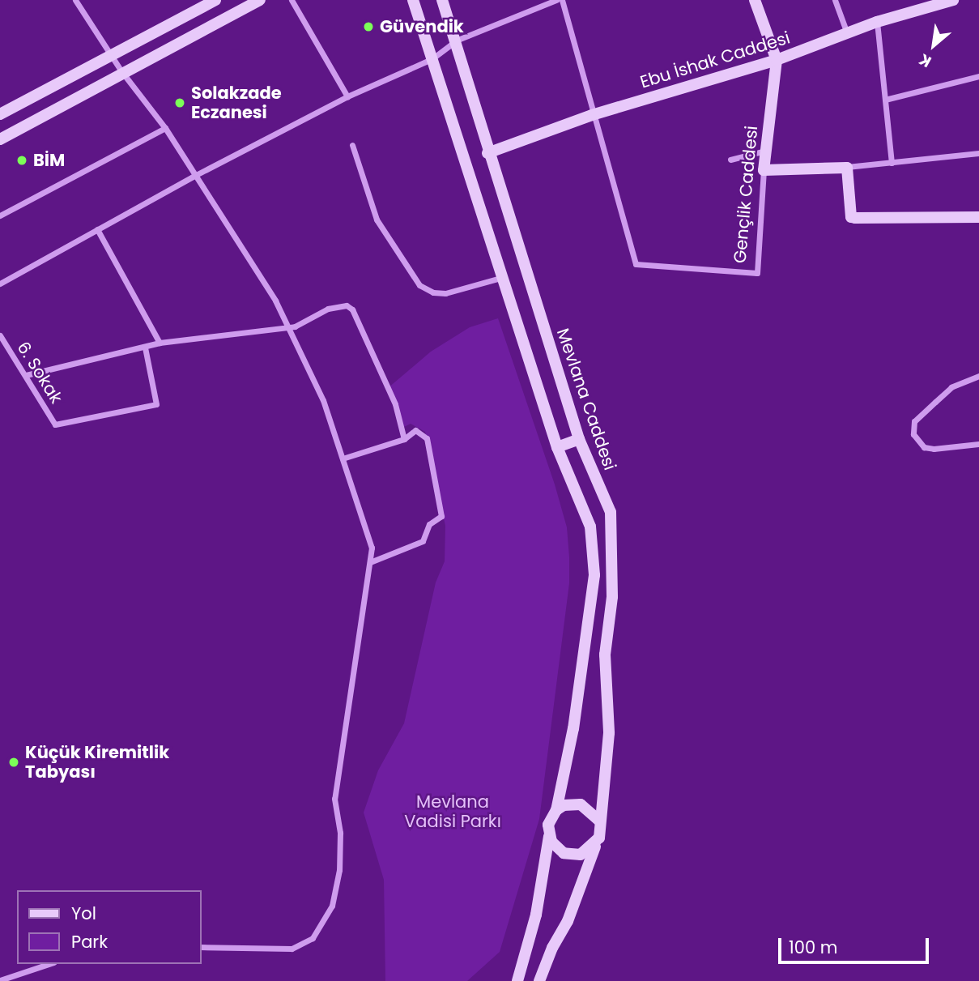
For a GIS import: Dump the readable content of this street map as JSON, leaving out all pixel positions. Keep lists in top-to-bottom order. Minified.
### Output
{"streets":{"street":["Ebu İshak Caddesi","Gençlik Caddesi","6. Sokak","Mevlana Caddesi"]},"crossings":[["Ebu İshak Caddesi","Gençlik Caddesi"],["Ebu İshak Caddesi","Mevlana Caddesi"]],"parks":["Mevlana Vadisi Parkı"],"places":["Güvendik","Solakzade Eczanesi","BİM","Küçük Kiremitlik Tabyası"],"legend":["Yol","Park"],"scale_bar":"100 m","north":"bottom left"}
